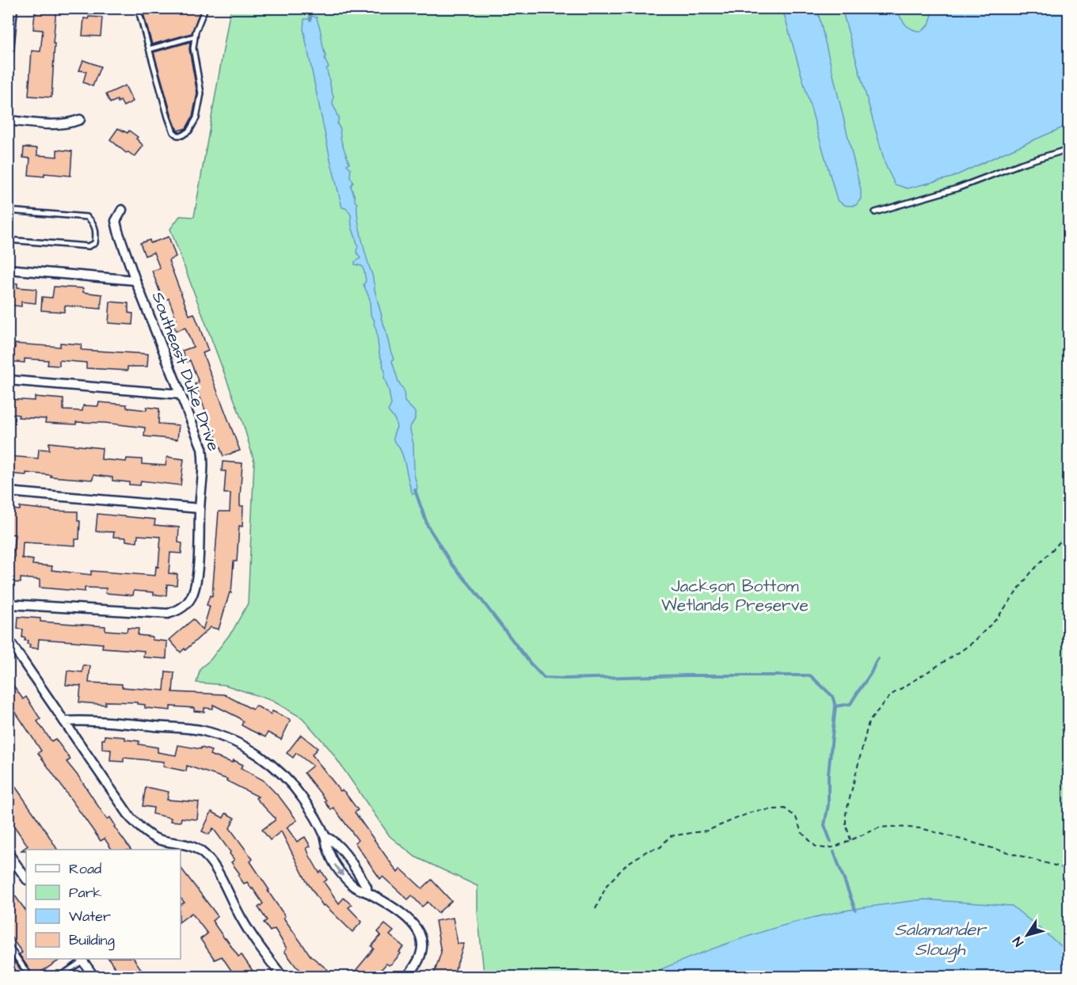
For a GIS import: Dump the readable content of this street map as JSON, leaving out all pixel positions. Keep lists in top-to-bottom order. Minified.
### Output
{"streets":{"street":["Southeast Duke Drive"]},"water":["Salamander Slough"],"parks":["Jackson Bottom Wetlands Preserve"],"legend":["Road","Park","Water","Building"],"north":"bottom left"}
